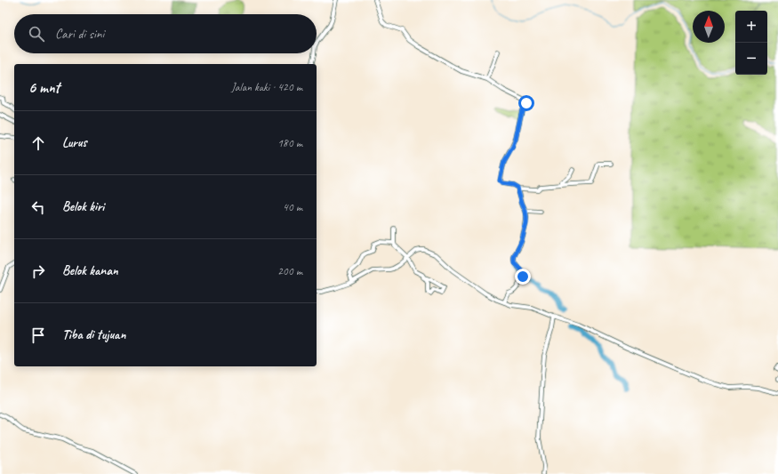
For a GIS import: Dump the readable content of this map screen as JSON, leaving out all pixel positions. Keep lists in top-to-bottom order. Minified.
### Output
{"north":"top","page":{"map_buttons":["+","−"],"search":"Cari di sini","heading":["6 mnt","Jalan kaki · 420 m"],"list":[["Lurus","180 m"],["Belok kiri","40 m"],["Belok kanan","200 m"],"Tiba di tujuan"]}}
